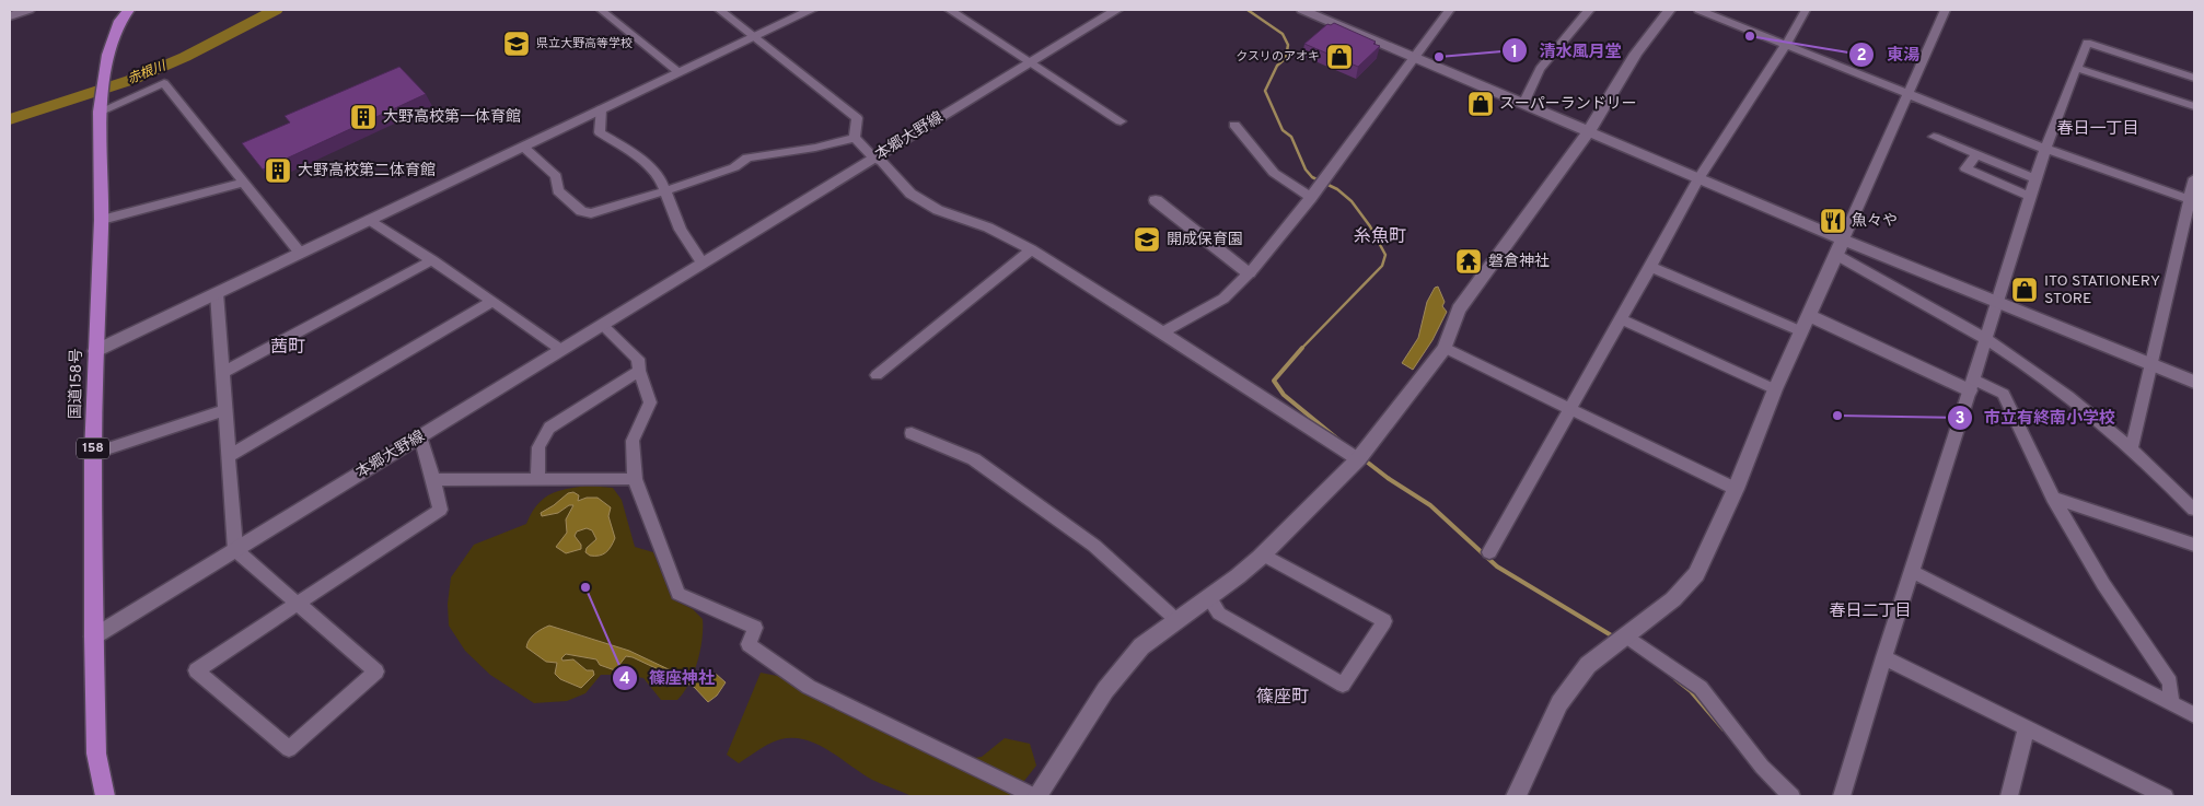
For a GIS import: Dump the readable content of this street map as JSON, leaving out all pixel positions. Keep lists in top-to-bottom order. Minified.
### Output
{"streets":{"highway":["国道158号","158"],"street":["本郷大野線"]},"crossings":[["本郷大野線","国道158号"]],"districts":["春日一丁目","糸魚町","茜町","春日二丁目","篠座町"],"water":["赤根川"],"places":{"other":["東湯","清水風月堂","市立有終南小学校","篠座神社"],"school or university":["県立大野高等学校","開成保育園"],"shop":["クスリのアオキ","スーパーランドリー","ITO STATIONERY STORE"],"building":["大野高校第一体育館","大野高校第二体育館"],"restaurant":["魚々や"],"temple":["磐倉神社"]}}
